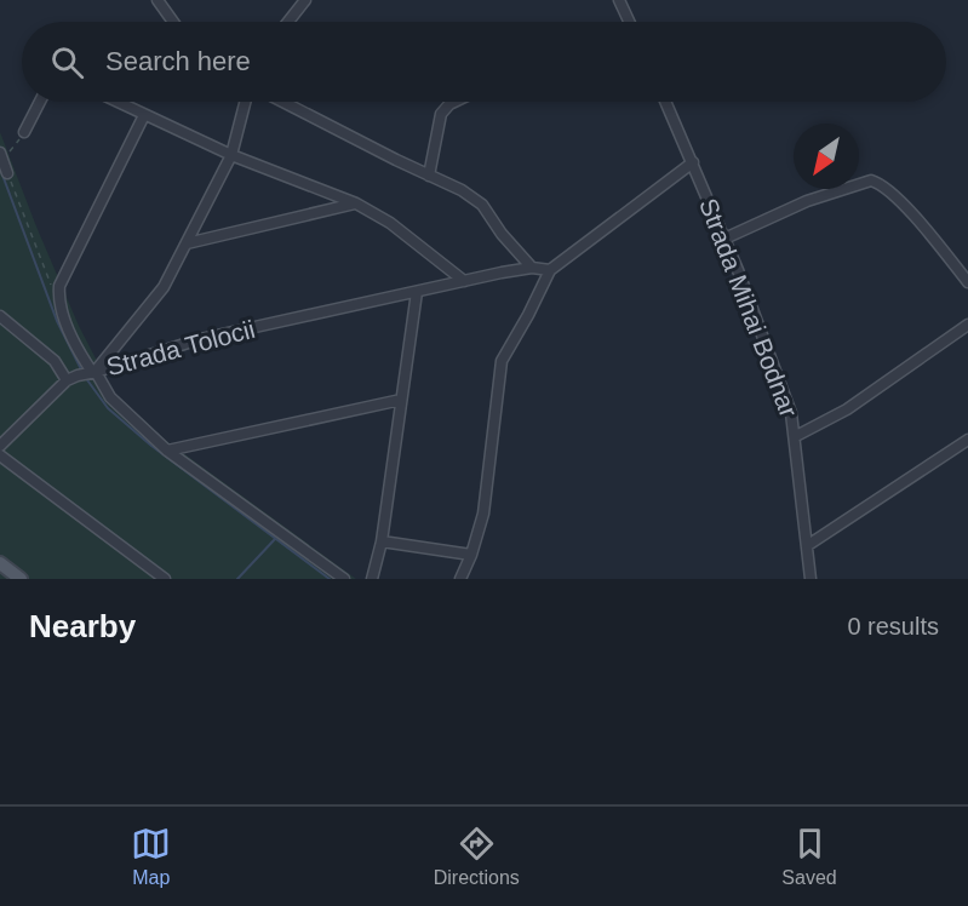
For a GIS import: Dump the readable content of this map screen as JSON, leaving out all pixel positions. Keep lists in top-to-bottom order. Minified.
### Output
{"streets":{"street":["Strada Mihai Bodnar","Strada Tolocii"]},"north":"bottom left","page":{"search":"Search here","heading":["Nearby","0 results"],"nav":["Map","Directions","Saved"]}}
